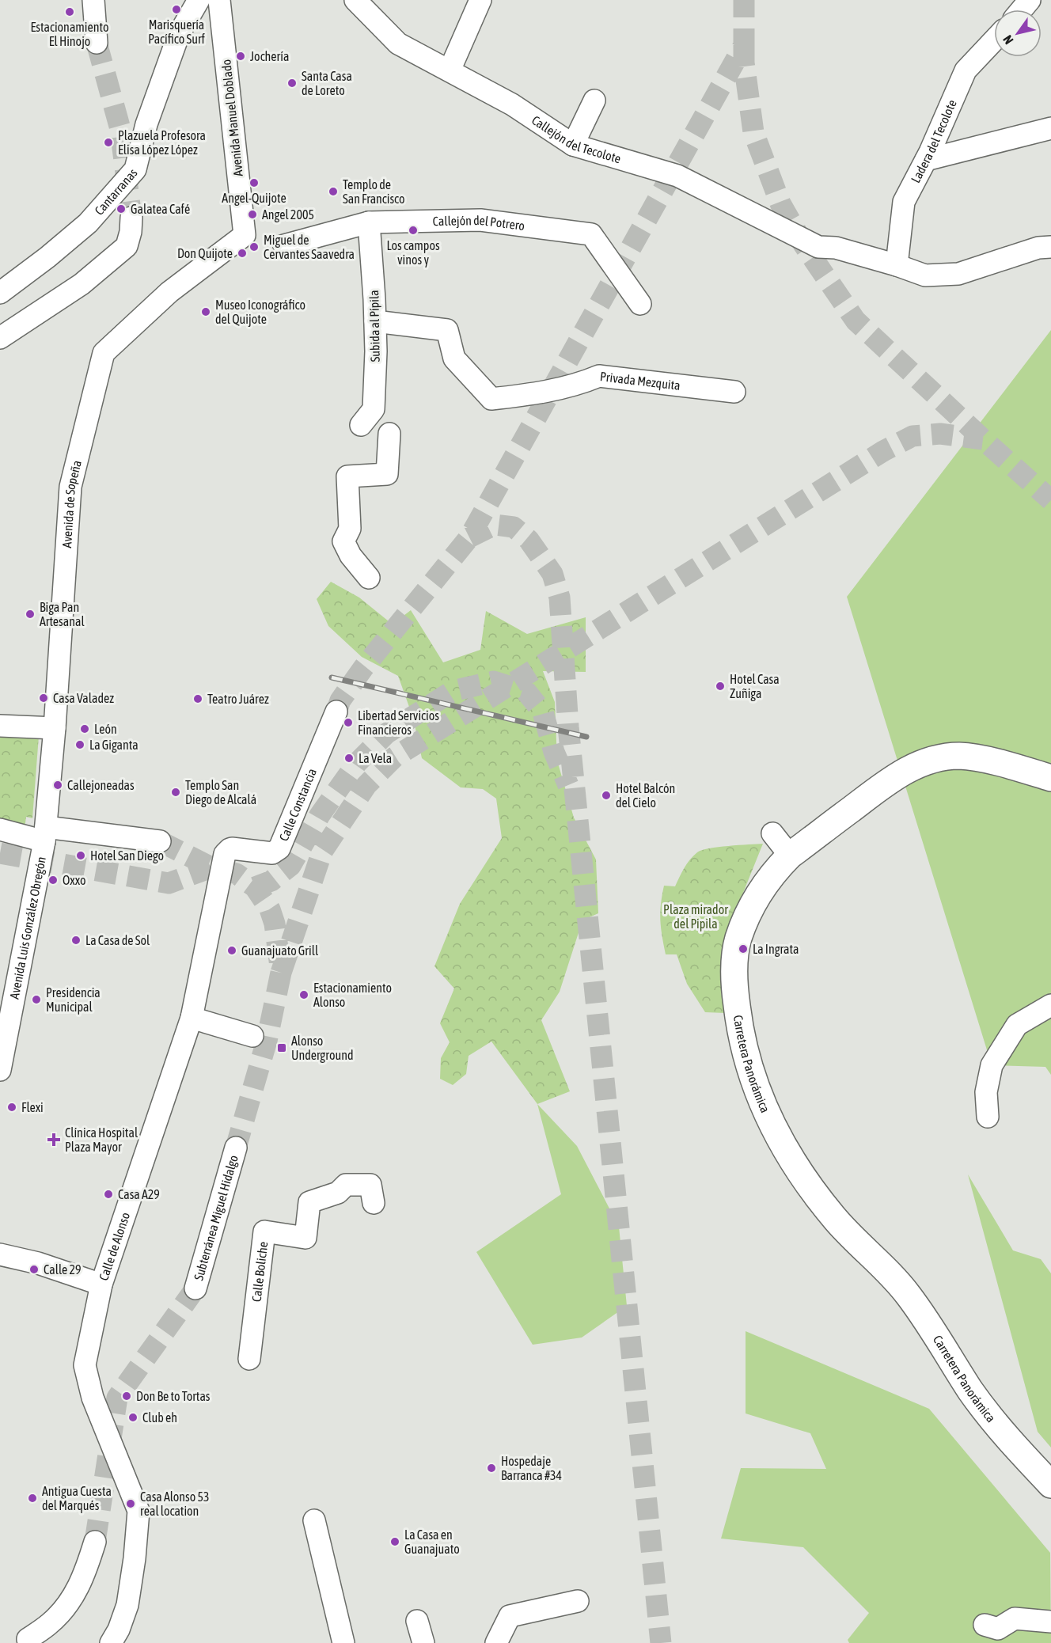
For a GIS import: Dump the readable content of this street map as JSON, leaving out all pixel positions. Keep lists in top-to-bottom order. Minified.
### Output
{"streets":{"street":["Avenida Manuel Doblado","Callejón del Tecolote","Ladera del Tecolote","Cantarranas","Callejón del Potrero","Subida al Pípila","Privada Mezquita","Avenida de Sopeña","Calle Constancia","Avenida Luis González Obregón","Carretera Panorámica","Subterránea Miguel Hidalgo","Calle de Alonso","Calle Boliche"]},"crossings":[["Avenida Manuel Doblado","Avenida de Sopeña"],["Callejón del Tecolote","Ladera del Tecolote"],["Callejón del Potrero","Subida al Pípila"],["Subida al Pípila","Privada Mezquita"],["Avenida de Sopeña","Avenida Luis González Obregón"],["Calle Constancia","Calle de Alonso"]],"parks":["Plaza mirador del Pipila"],"places":{"other":["Marisquería Pacífico Surf","Estacionamiento El Hinojo","Jochería","Santa Casa de Loreto","Plazuela Profesora Elisa López López","Angel-Quijote","Templo de San Francisco","Galatea Café","Angel 2005","Los campos vinos y","Miguel de Cervantes Saavedra","Don Quijote","Museo Iconográfico del Quijote","Biga Pan Artesanal","Hotel Casa Zuñiga","Casa Valadez","Teatro Juárez","Libertad Servicios Financieros","León","La Giganta","La Vela","Callejoneadas","Templo San Diego de Alcalá","Hotel Balcón del Cielo","Hotel San Diego","Oxxo","La Casa de Sol","La Ingrata","Guanajuato Grill","Estacionamiento Alonso","Presidencia Municipal","Flexi","Casa A29","Calle 29","Don Be to Tortas","Club eh","Hospedaje Barranca #34","Antigua Cuesta del Marqués","Casa Alonso 53 real location","La Casa en Guanajuato"],"transit":["Alonso Underground"],"health":["Clínica Hospital Plaza Mayor"]},"north":"bottom left"}
